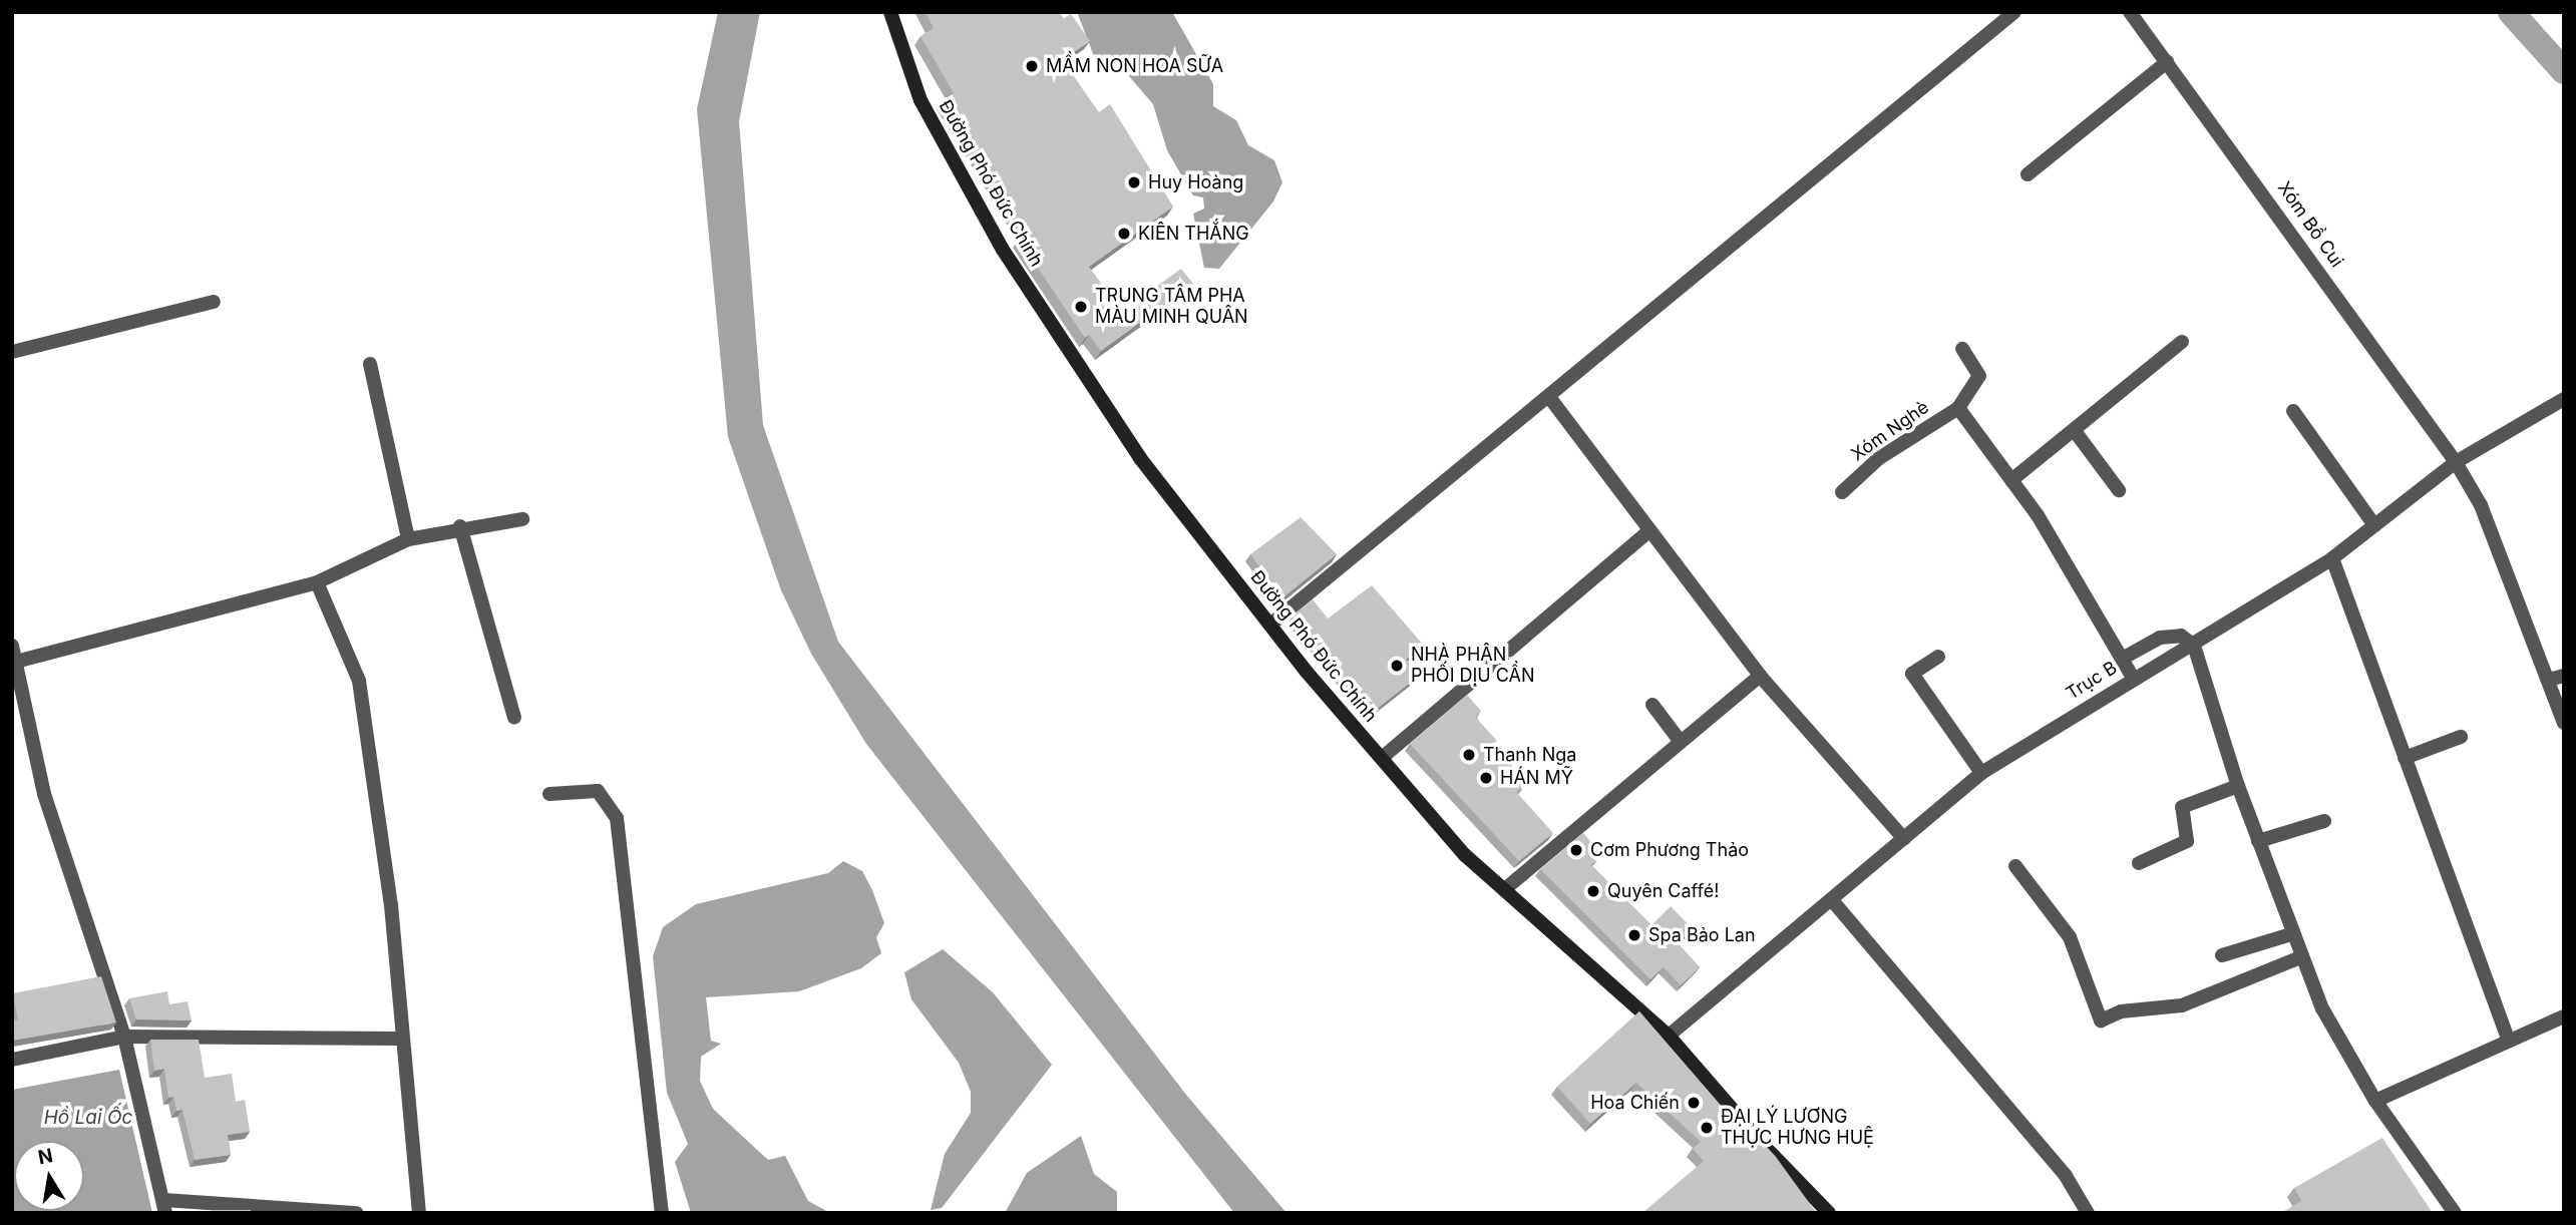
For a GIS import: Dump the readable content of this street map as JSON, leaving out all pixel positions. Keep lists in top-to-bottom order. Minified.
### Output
{"streets":{"main road":["Đường Phó Đức Chính"],"street":["Xóm Bồ Cui","Xóm Nghè","Trục B"]},"crossings":[["Đường Phó Đức Chính","Trục B"],["Xóm Bồ Cui","Trục B"],["Xóm Nghè","Trục B"]],"water":["Hồ Lai Ốc"],"places":["MẦM NON HOA SỮA","Huy Hoàng","KIÊN THẮNG","TRUNG TÂM PHA MÀU MINH QUÂN","NHÀ PHÂN PHỐI DỊU CẦN","Thanh Nga","HÁN MỸ","Cơm Phương Thảo","Quyên Caffé!","Spa Bảo Lan","Hoa Chiến","ĐẠI LÝ LƯƠNG THỰC HƯNG HUỆ"],"north":"top"}
